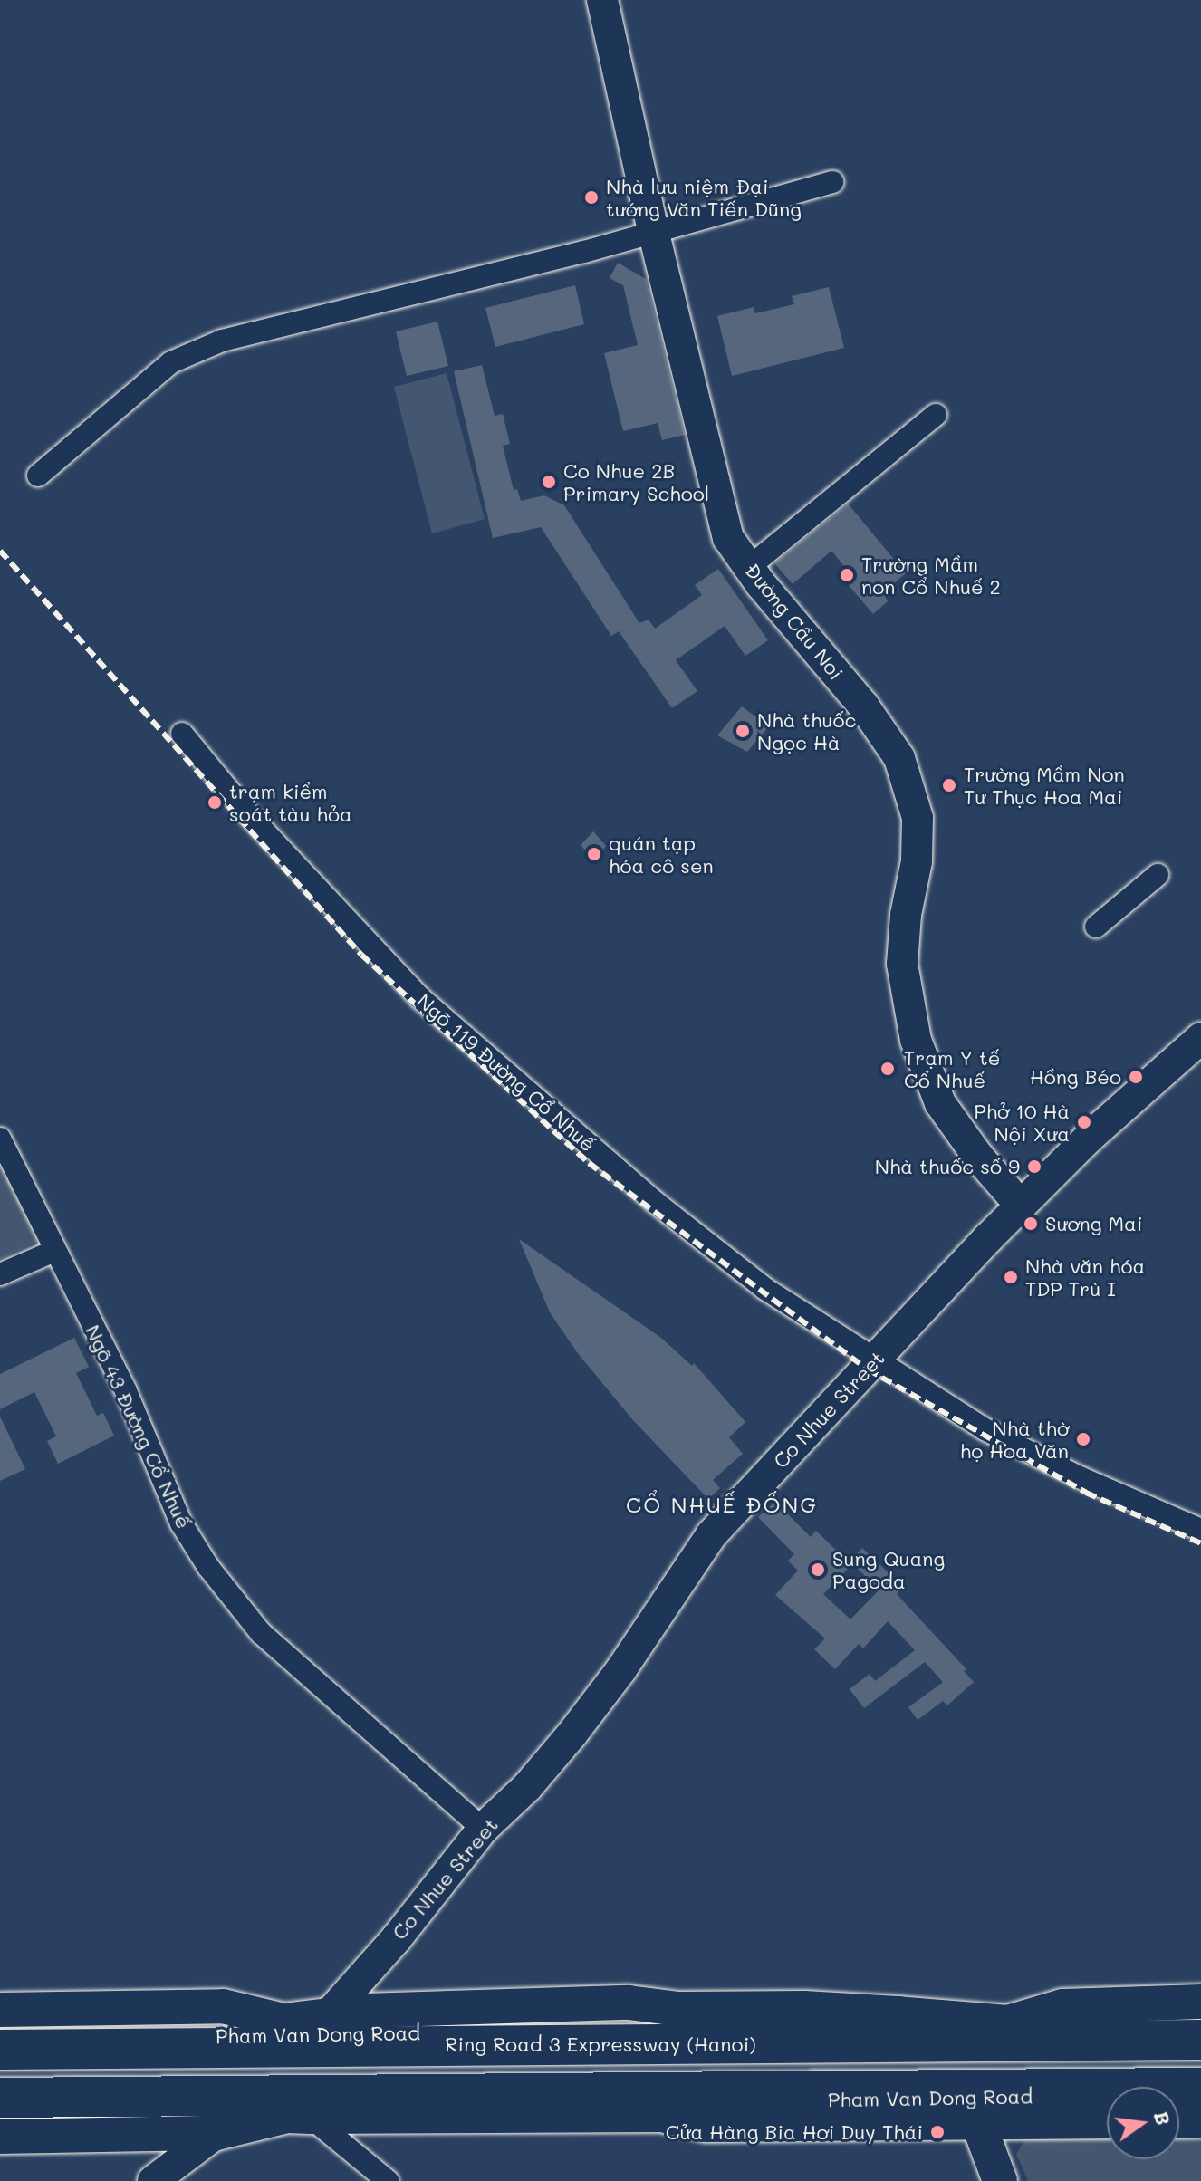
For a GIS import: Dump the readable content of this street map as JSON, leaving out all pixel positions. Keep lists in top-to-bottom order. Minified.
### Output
{"streets":{"highway":["Ring Road 3 Expressway (Hanoi)"],"main road":["Đường Cầu Noi","Co Nhue Street","Pham Van Dong Road"],"street":["Ngõ 119 Đường Cổ Nhuế","Ngõ 43 Đường Cổ Nhuế"]},"crossings":[["Đường Cầu Noi","Co Nhue Street"],["Ngõ 119 Đường Cổ Nhuế","Co Nhue Street"],["Co Nhue Street","Ngõ 43 Đường Cổ Nhuế"],["Co Nhue Street","Pham Van Dong Road"]],"districts":["CỔ NHUẾ ĐỐNG"],"places":["Nhà lưu niệm Đại tướng Văn Tiến Dũng","Co Nhue 2B Primary School","Trường Mầm non Cổ Nhuế 2","Nhà thuốc Ngọc Hà","Trường Mầm Non Tư Thục Hoa Mai","trạm kiểm soát tàu hỏa","quán tạp hóa cô sen","Trạm Y tế Cổ Nhuế","Hồng Béo","Phở 10 Hà Nội Xưa","Nhà thuốc số 9","Sương Mai","Nhà văn hóa TDP Trù I","Nhà thờ họ Hoa Văn","Sung Quang Pagoda","Cửa Hàng Bia Hơi Duy Thái"],"north":"right"}
